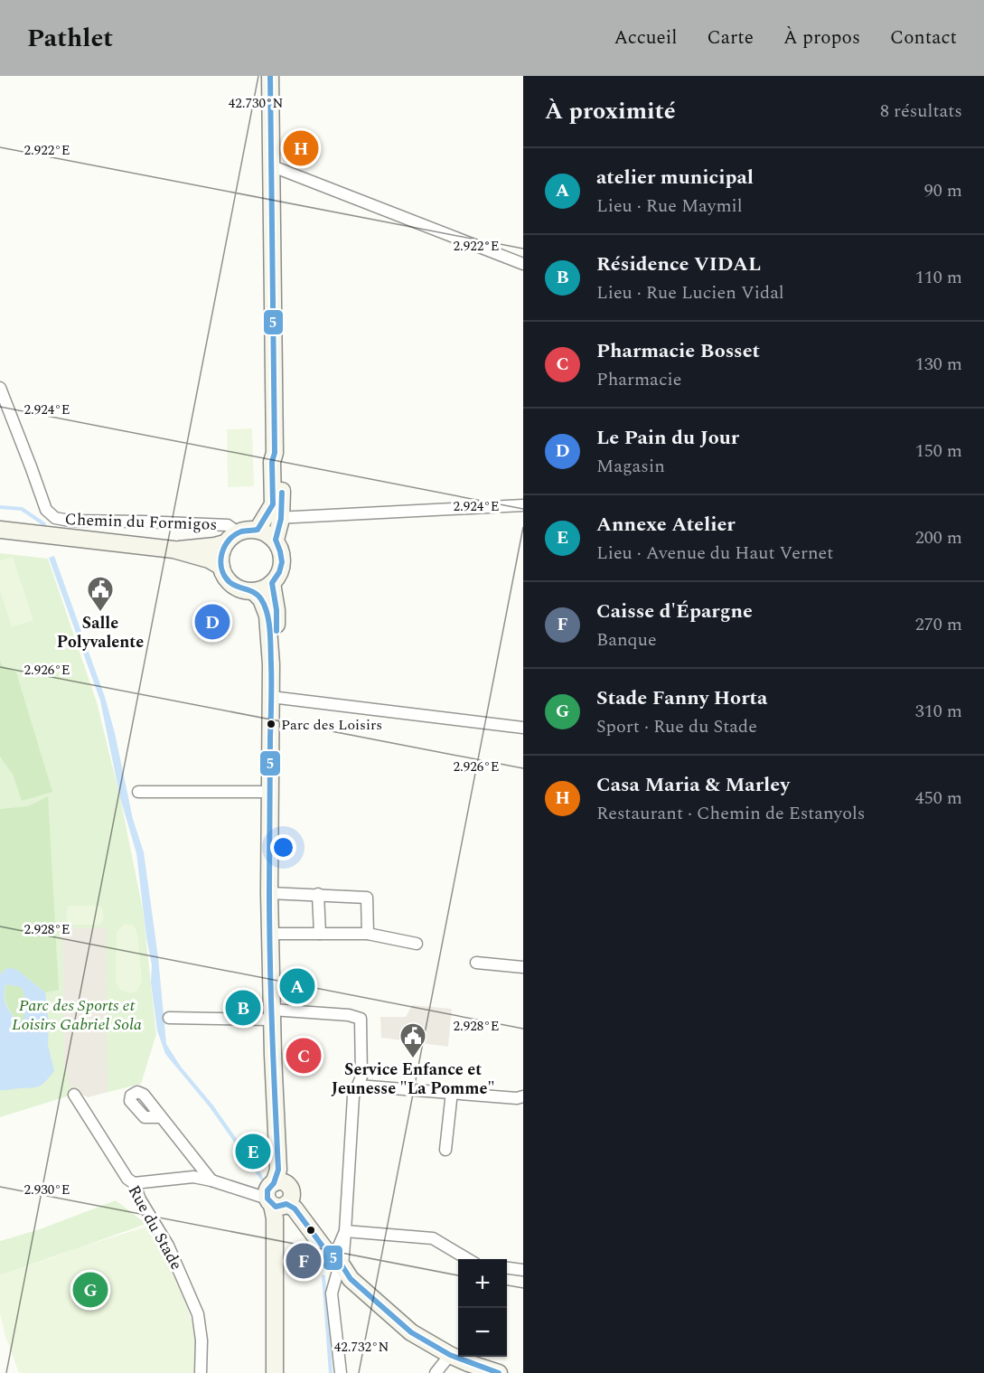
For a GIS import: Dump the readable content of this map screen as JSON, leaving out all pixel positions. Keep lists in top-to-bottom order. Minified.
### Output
{"streets":{"street":["Chemin du Formigos","Rue du Stade"]},"parks":["Parc des Sports et Loisirs Gabriel Sola"],"places":{"public building":["Salle Polyvalente","Service Enfance et Jeunesse \"La Pomme\""],"other":["Parc des Loisirs"]},"lines":["transit line 5"],"page":{"header":"Pathlet","nav":["Accueil","Carte","À propos","Contact"],"heading":["À proximité","8 résultats"],"pins":["H","D","A","B","C","E","F","G"],"list":[{"mark":"A","name":"atelier municipal","note":"Lieu · Rue Maymil","value":"90 m"},{"mark":"B","name":"Résidence VIDAL","note":"Lieu · Rue Lucien Vidal","value":"110 m"},{"mark":"C","name":"Pharmacie Bosset","note":"Pharmacie","value":"130 m"},{"mark":"D","name":"Le Pain du Jour","note":"Magasin","value":"150 m"},{"mark":"E","name":"Annexe Atelier","note":"Lieu · Avenue du Haut Vernet","value":"200 m"},{"mark":"F","name":"Caisse d'Épargne","note":"Banque","value":"270 m"},{"mark":"G","name":"Stade Fanny Horta","note":"Sport · Rue du Stade","value":"310 m"},{"mark":"H","name":"Casa Maria & Marley","note":"Restaurant · Chemin de Estanyols","value":"450 m"}],"map_buttons":["+","−"]},"coordinates":["42.730°N","2.922°E","2.924°E","2.926°E","2.928°E","2.930°E","42.732°N"]}
